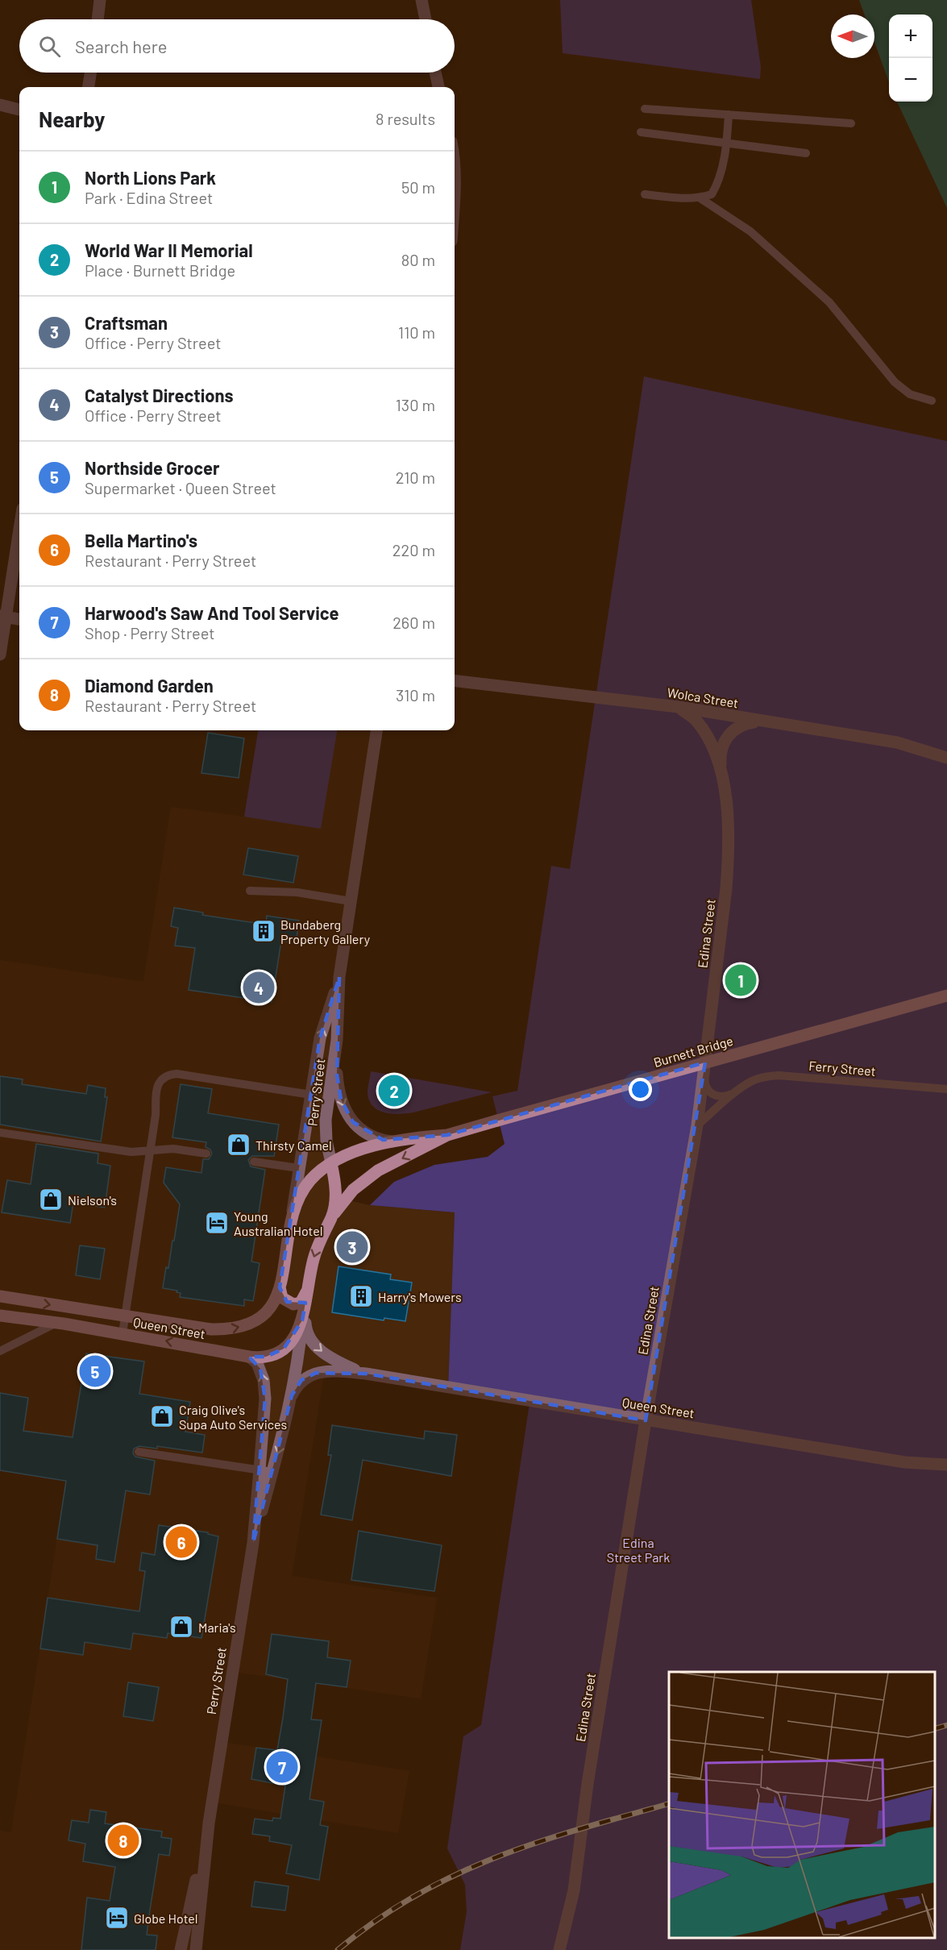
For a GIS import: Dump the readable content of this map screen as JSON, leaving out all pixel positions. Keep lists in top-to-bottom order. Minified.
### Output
{"streets":{"main road":["Burnett Bridge","Perry Street","Queen Street"],"street":["Wolca Street","Edina Street"],"lane":["Ferry Street"]},"crossings":[["Wolca Street","Edina Street"],["Edina Street","Ferry Street"],["Edina Street","Queen Street"],["Burnett Bridge","Perry Street"],["Perry Street","Queen Street"]],"parks":["Edina Street Park"],"places":{"building":["Bundaberg Property Gallery","Harry's Mowers"],"shop":["Thirsty Camel","Nielson's","Craig Olive's Supa Auto Services","Maria's"],"hotel":["Young Australian Hotel","Globe Hotel"]},"north":"left","page":{"map_buttons":["+","−"],"search":"Search here","heading":["Nearby","8 results"],"list":[{"mark":"1","name":"North Lions Park","note":"Park · Edina Street","value":"50 m"},{"mark":"2","name":"World War II Memorial","note":"Place · Burnett Bridge","value":"80 m"},{"mark":"3","name":"Craftsman","note":"Office · Perry Street","value":"110 m"},{"mark":"4","name":"Catalyst Directions","note":"Office · Perry Street","value":"130 m"},{"mark":"5","name":"Northside Grocer","note":"Supermarket · Queen Street","value":"210 m"},{"mark":"6","name":"Bella Martino's","note":"Restaurant · Perry Street","value":"220 m"},{"mark":"7","name":"Harwood's Saw And Tool Service","note":"Shop · Perry Street","value":"260 m"},{"mark":"8","name":"Diamond Garden","note":"Restaurant · Perry Street","value":"310 m"}],"pins":["1","4","2","3","5","6","7","8"]}}
